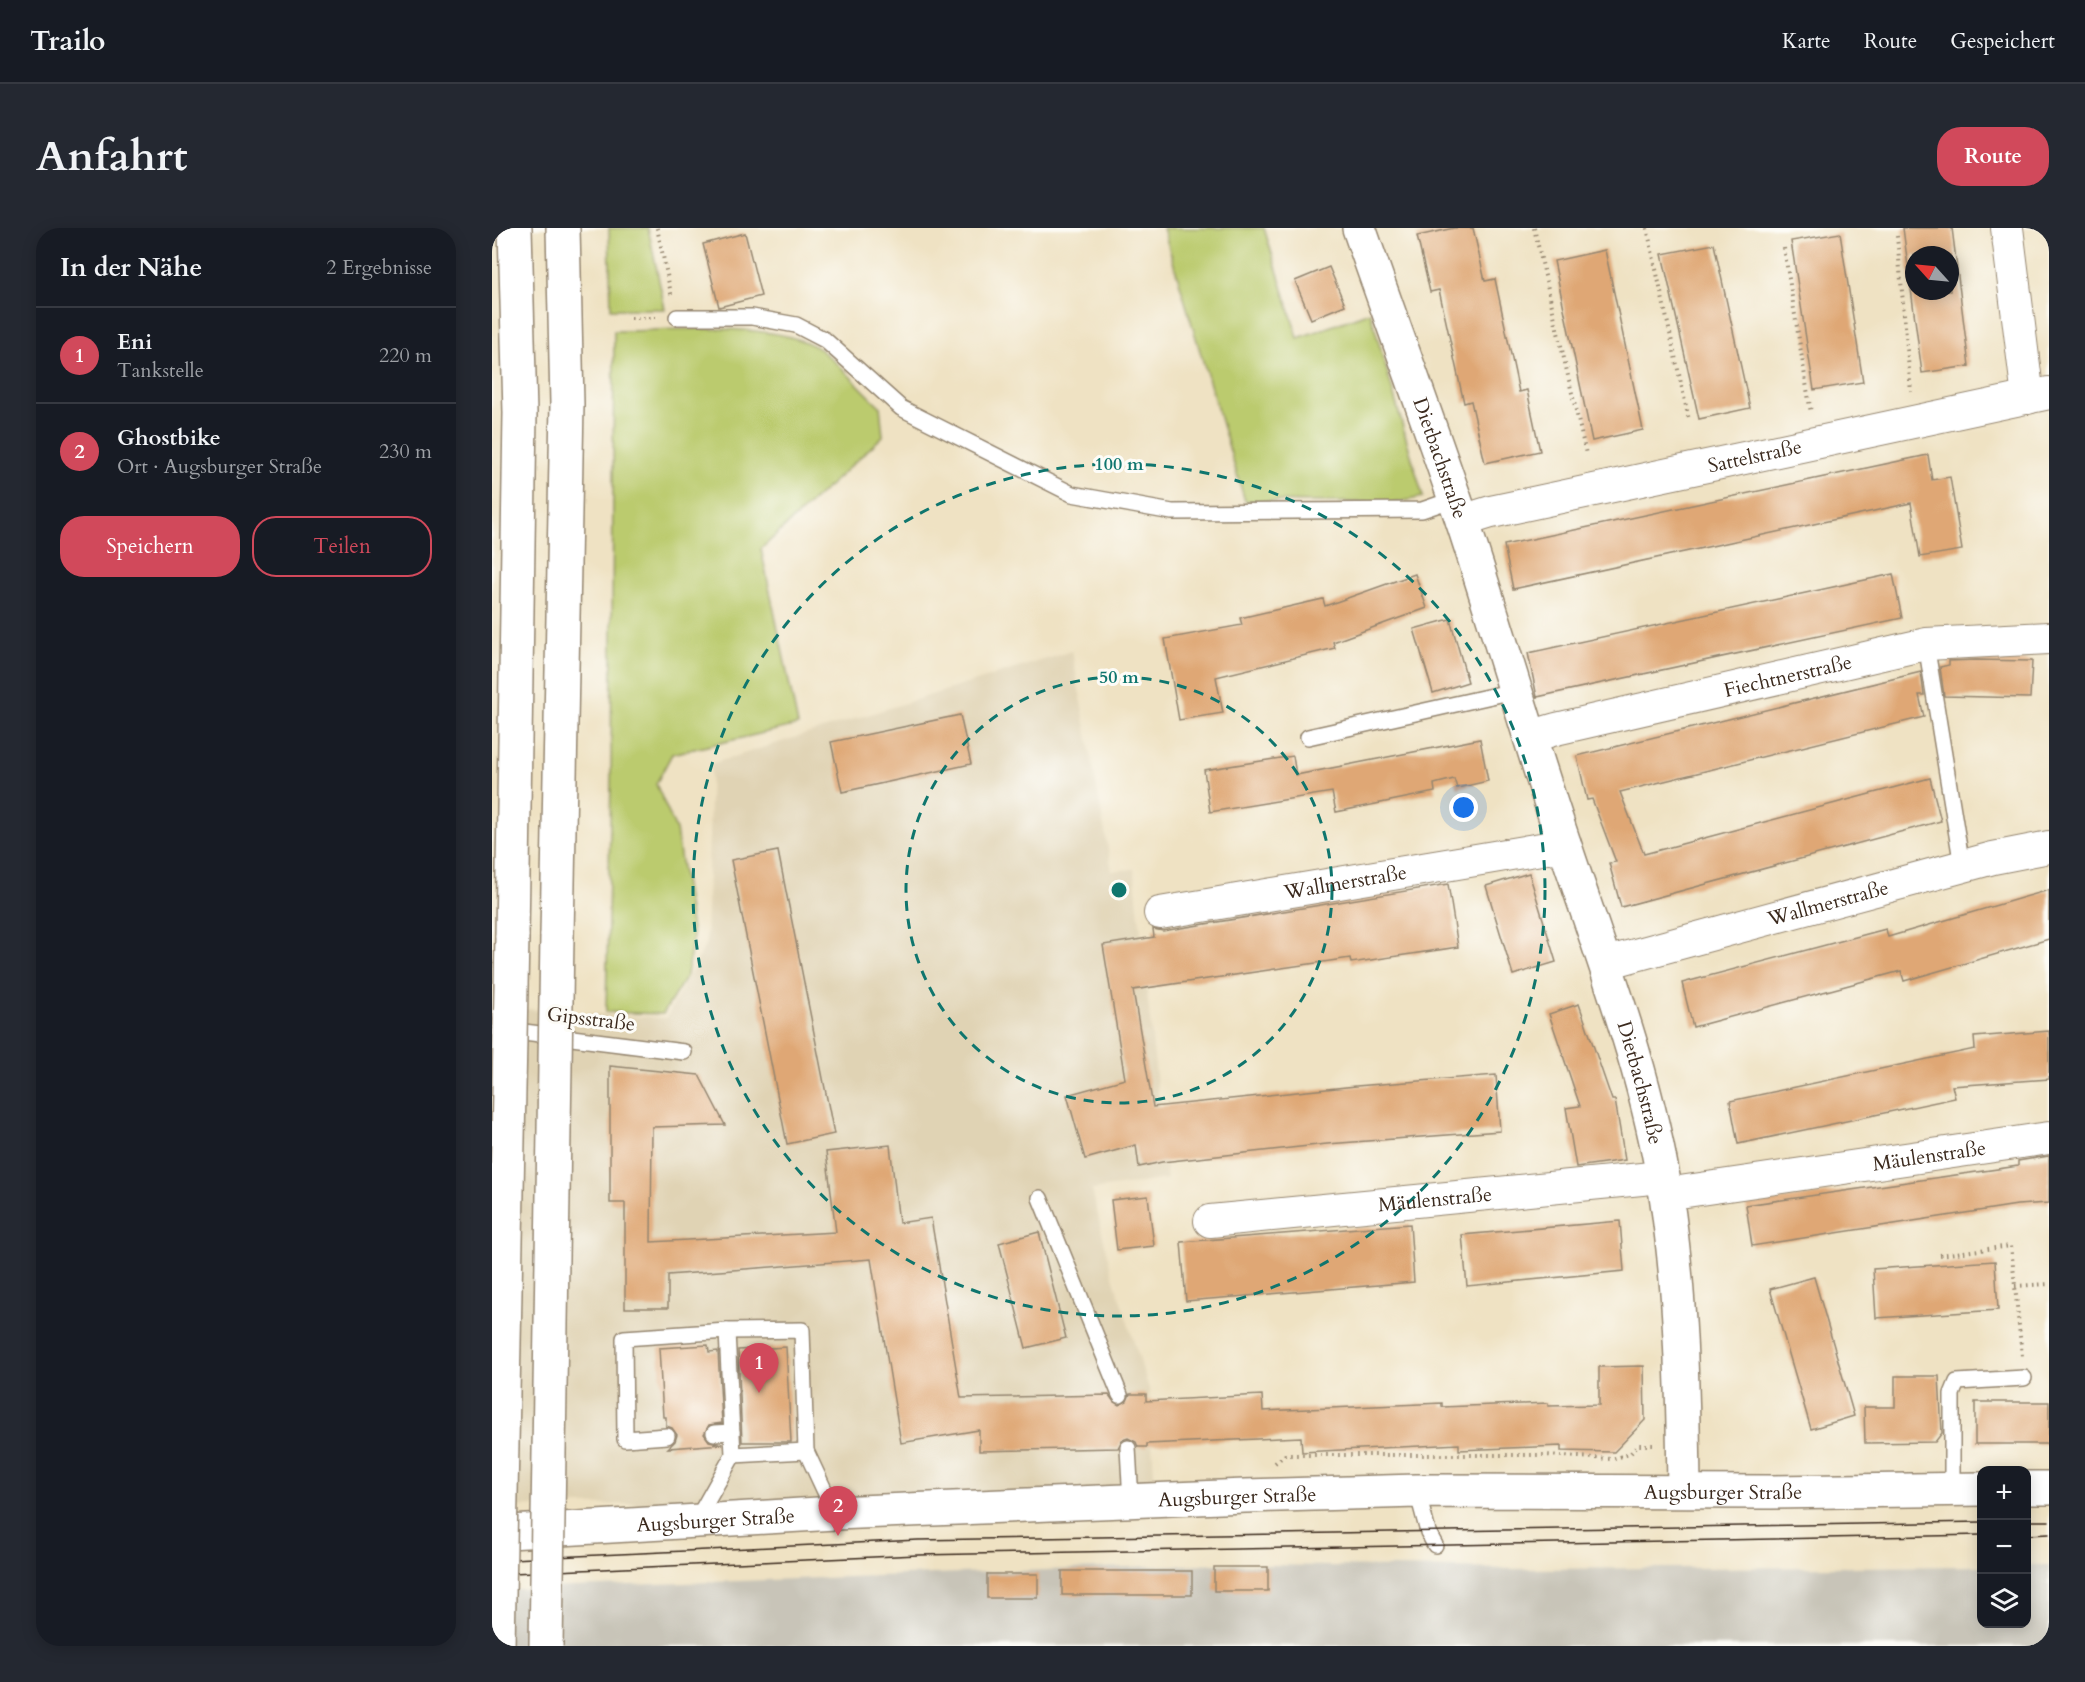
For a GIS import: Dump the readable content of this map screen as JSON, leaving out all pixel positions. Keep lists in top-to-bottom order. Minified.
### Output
{"streets":{"main road":["Dietbachstraße","Augsburger Straße"],"street":["Sattelstraße","Fiechtnerstraße","Wallmerstraße","Mäulenstraße"],"lane":["Gipsstraße"]},"crossings":[["Sattelstraße","Dietbachstraße"],["Dietbachstraße","Fiechtnerstraße"],["Dietbachstraße","Wallmerstraße"],["Dietbachstraße","Mäulenstraße"],["Dietbachstraße","Augsburger Straße"]],"north":"top left","page":{"header":"Trailo","nav":["Karte","Route","Gespeichert"],"buttons":["Route",["Speichern","Teilen"]],"title":"Anfahrt","heading":["In der Nähe","2 Ergebnisse"],"list":[{"mark":"1","name":"Eni","note":"Tankstelle","value":"220 m"},{"mark":"2","name":"Ghostbike","note":"Ort · Augsburger Straße","value":"230 m"}],"pins":["1","2"],"map_buttons":["+","−"]},"rings":["100 m","50 m"]}
